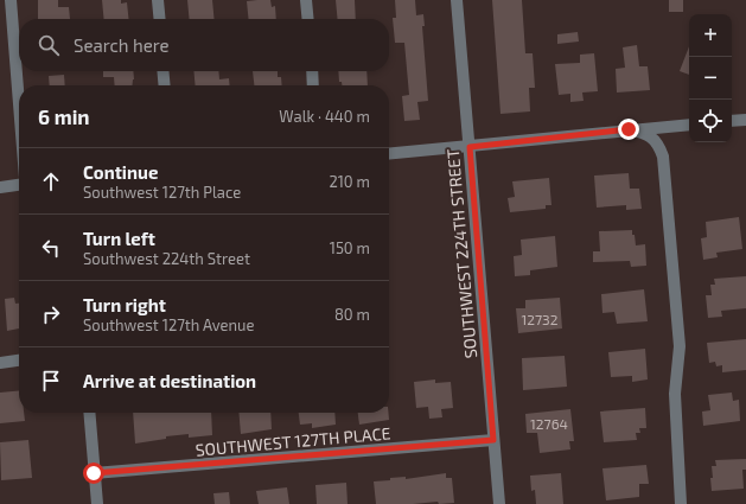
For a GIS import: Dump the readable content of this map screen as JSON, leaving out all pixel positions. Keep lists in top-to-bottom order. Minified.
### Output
{"streets":{"street":["SOUTHWEST 224TH STREET","SOUTHWEST 127TH PLACE"]},"crossings":[["SOUTHWEST 224TH STREET","SOUTHWEST 127TH PLACE"]],"house_numbers":["12732","12764"],"page":{"map_buttons":["+","−"],"search":"Search here","heading":["6 min","Walk · 440 m"],"list":[["Continue","Southwest 127th Place","210 m"],["Turn left","Southwest 224th Street","150 m"],["Turn right","Southwest 127th Avenue","80 m"],"Arrive at destination"]}}
